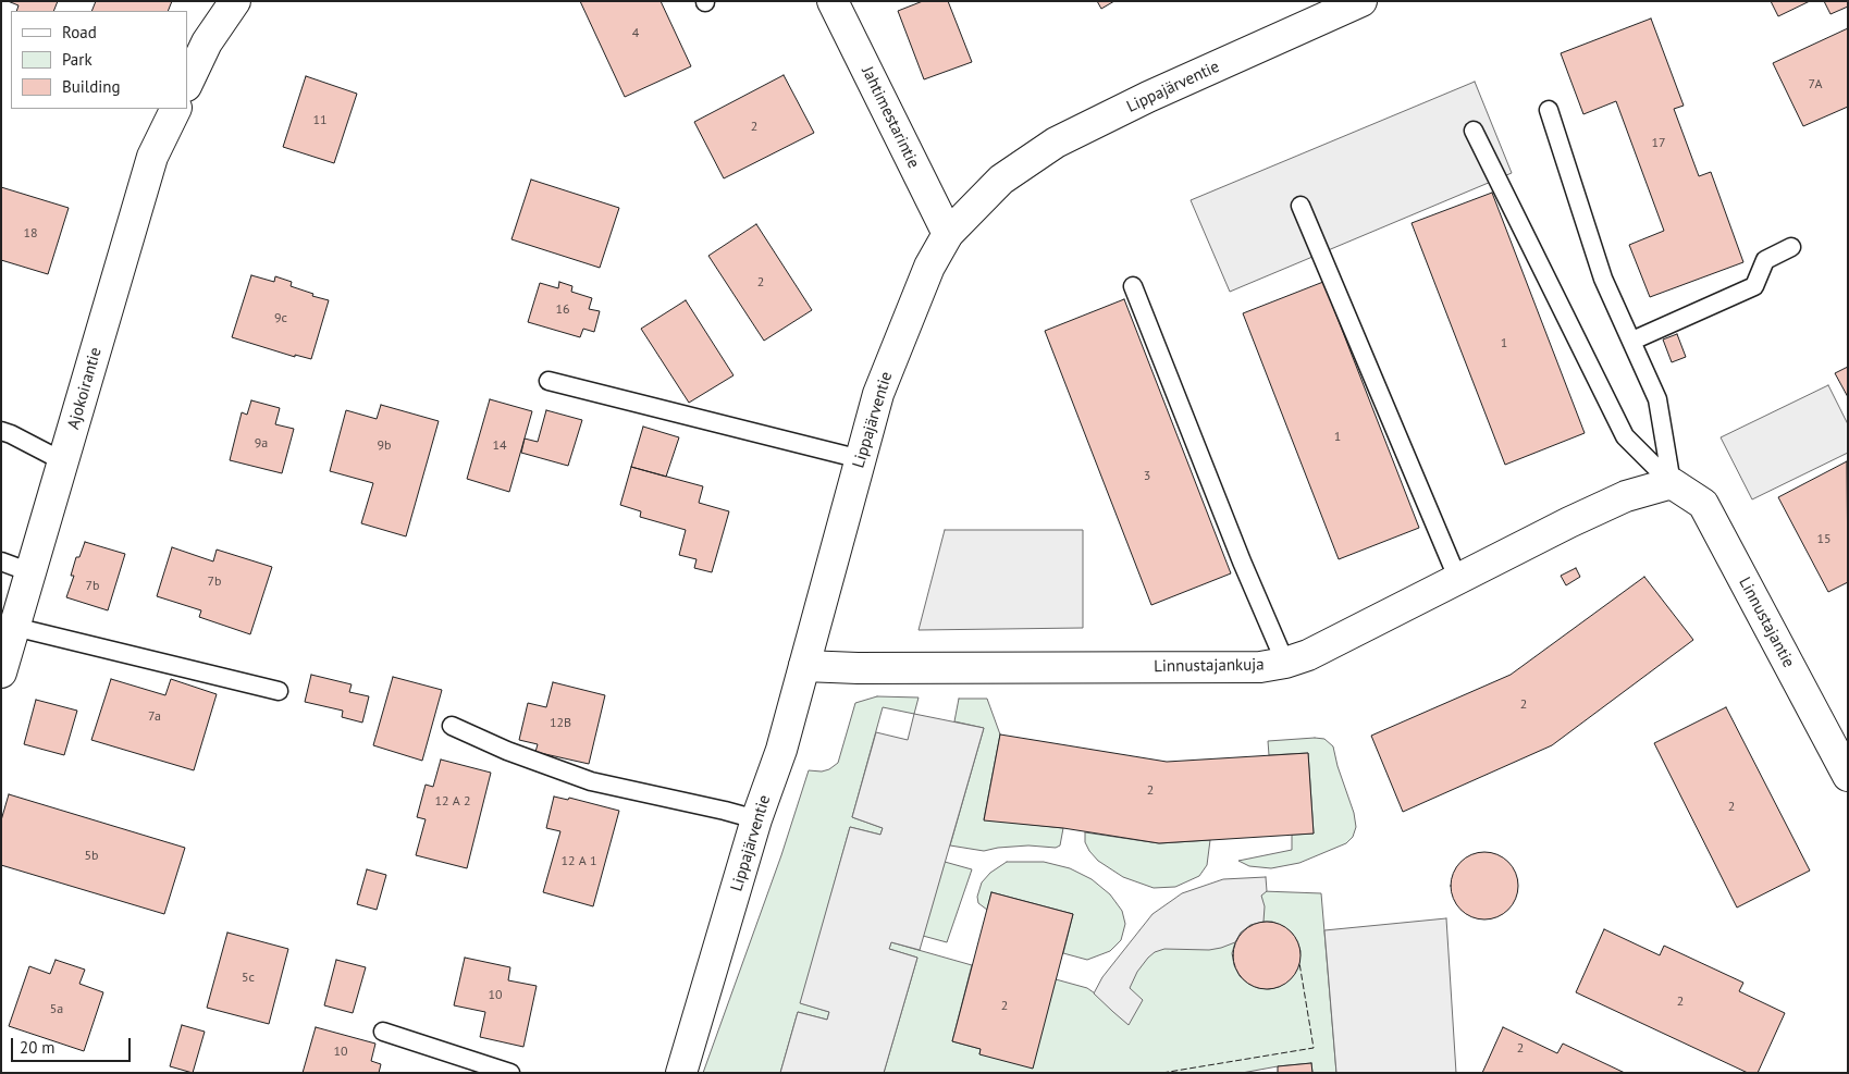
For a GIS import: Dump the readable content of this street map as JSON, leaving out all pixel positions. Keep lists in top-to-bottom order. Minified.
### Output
{"streets":{"street":["Lippajärventie","Jahtimestarintie","Ajokoirantie","Linnustajantie","Linnustajankuja"]},"crossings":[["Lippajärventie","Jahtimestarintie"],["Lippajärventie","Linnustajankuja"],["Linnustajantie","Linnustajankuja"]],"house_numbers":["4","7A","11","2","17","18","2","16","9c","1","1","9a","9b","14","3","15","7b","7b","2","7a","12B","2","12 A 2","2","5b","12 A 1","5c","10","2","2","5a","2","10"],"legend":["Road","Park","Building"],"scale_bar":"20 m"}
